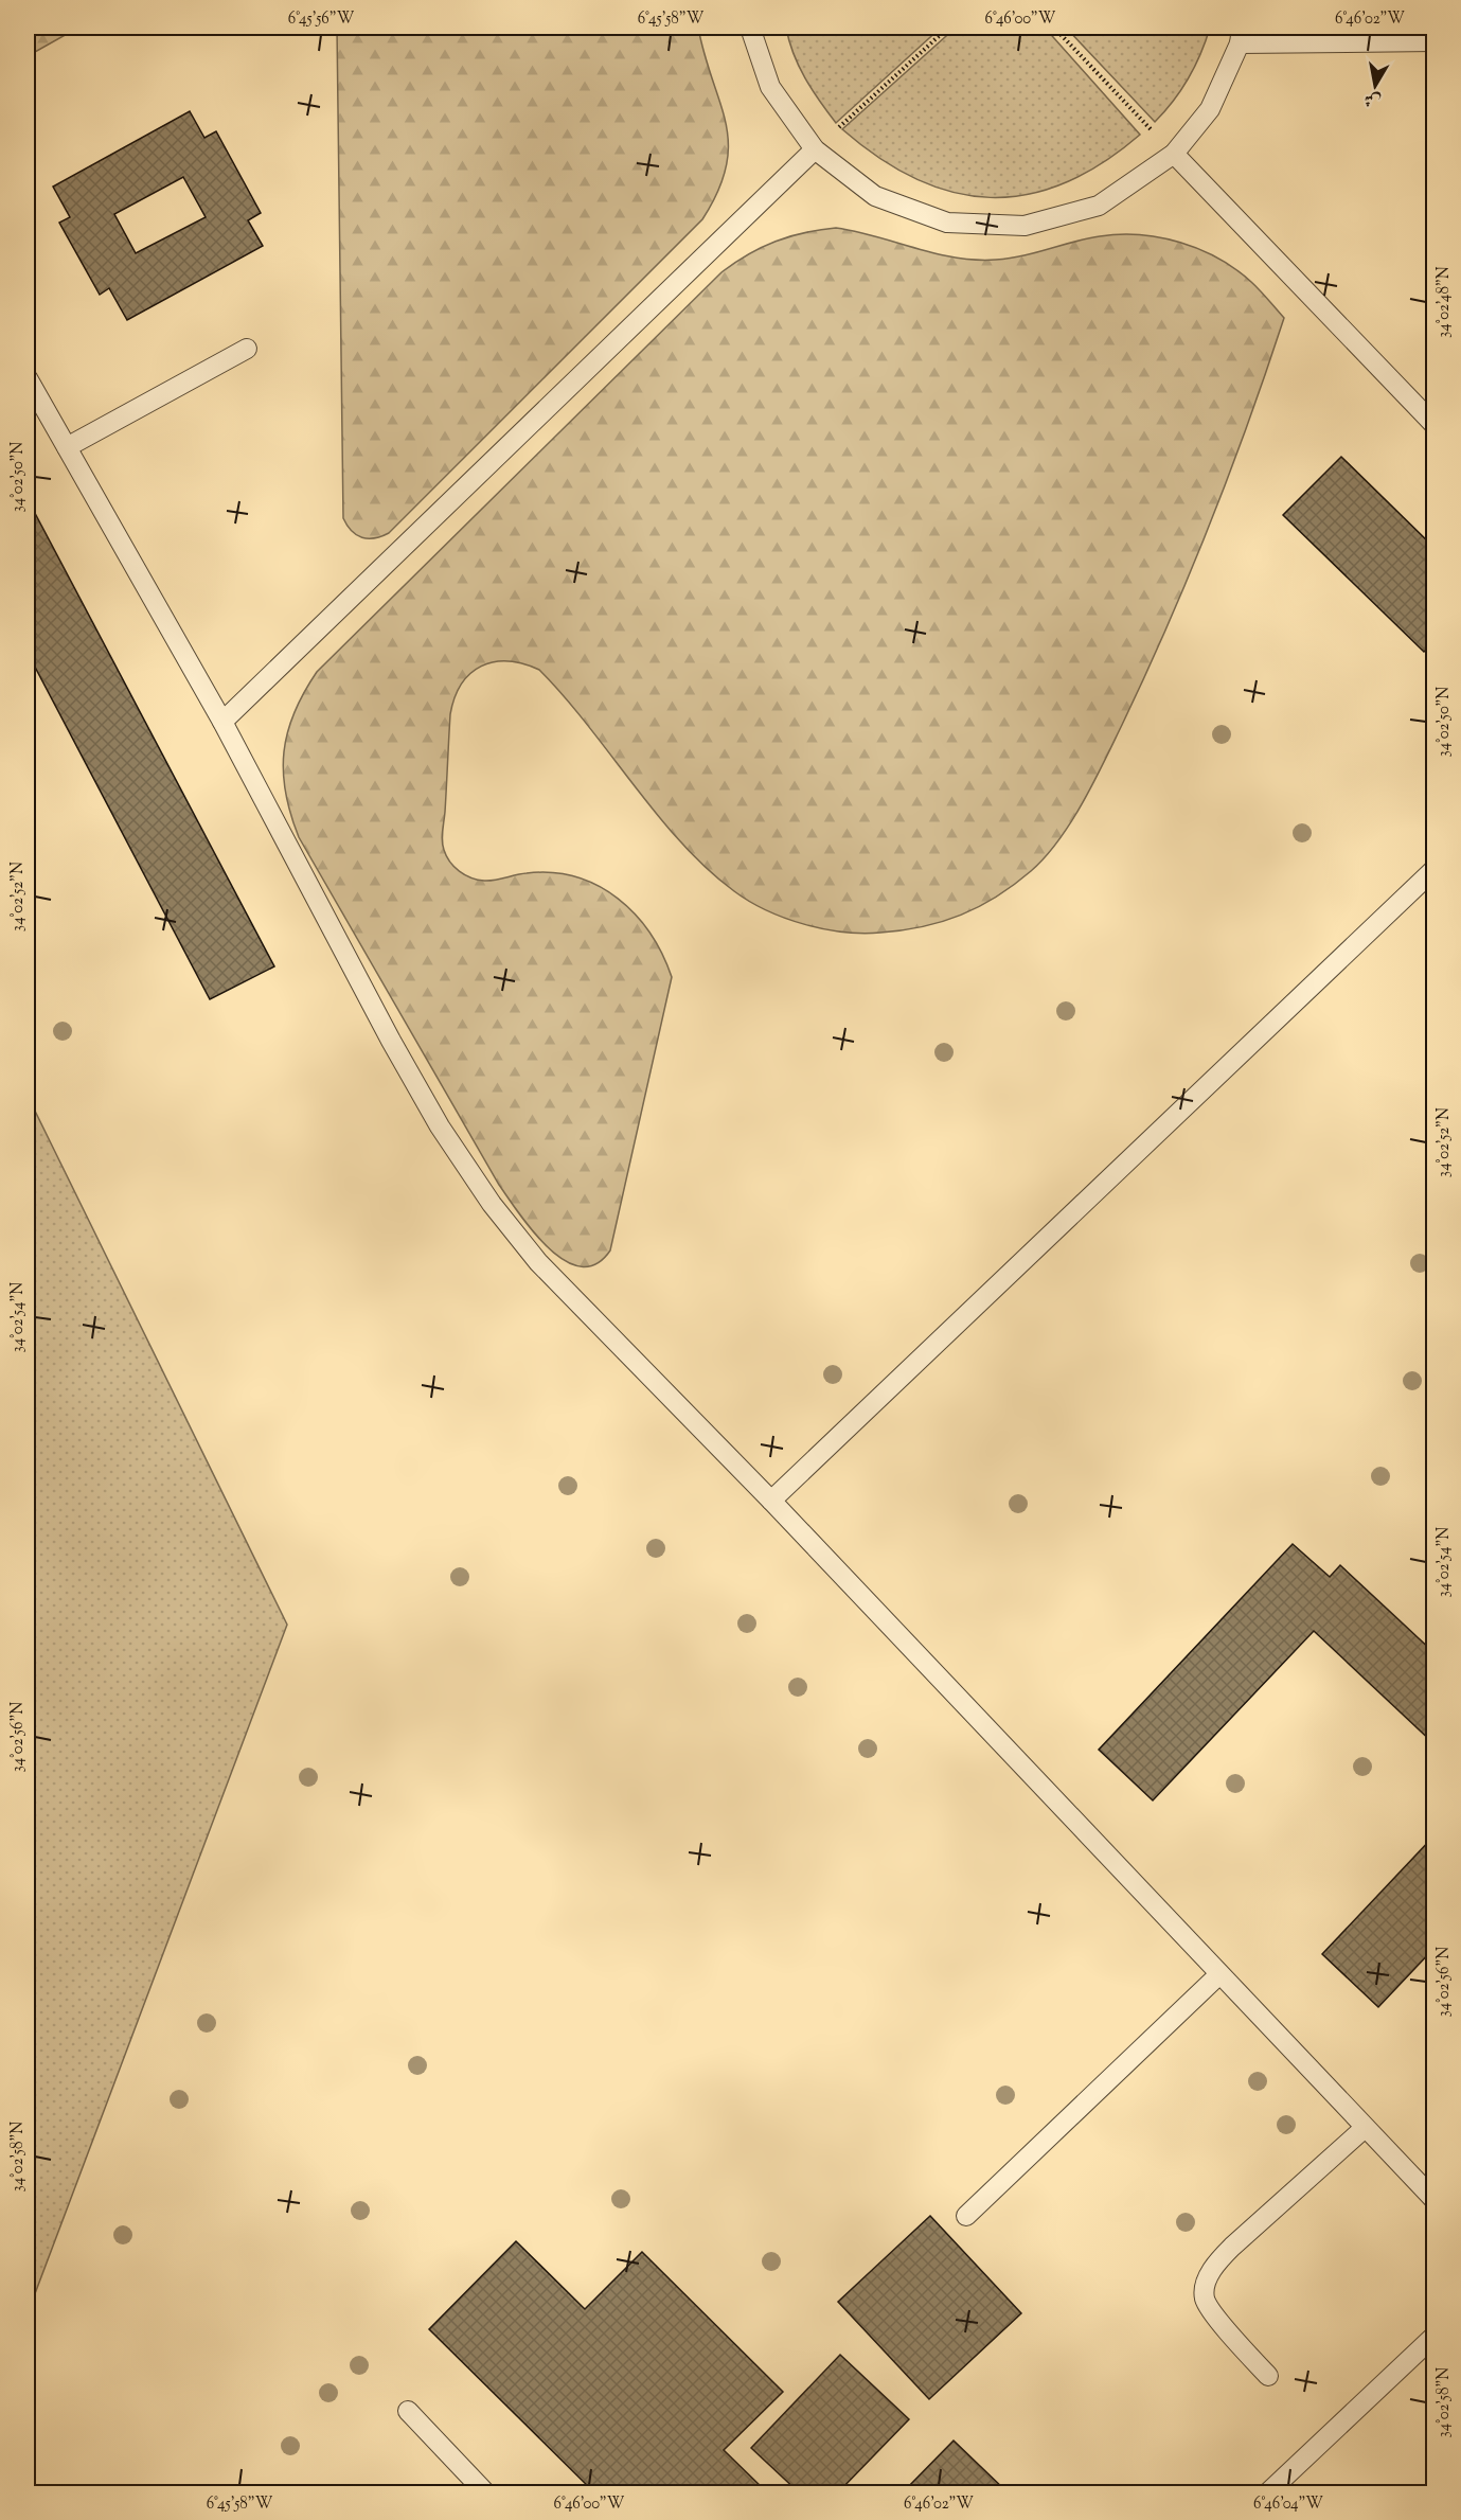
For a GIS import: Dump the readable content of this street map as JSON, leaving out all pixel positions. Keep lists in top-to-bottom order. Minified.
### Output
{"north":"bottom","coordinates":["6°45'56\"W","6°45'58\"W","6°46'00\"W","6°46'02\"W","34°02'48\"N","34°02'50\"N","34°02'52\"N","34°02'54\"N","34°02'56\"N","34°02'58\"N","6°46'04\"W"]}
